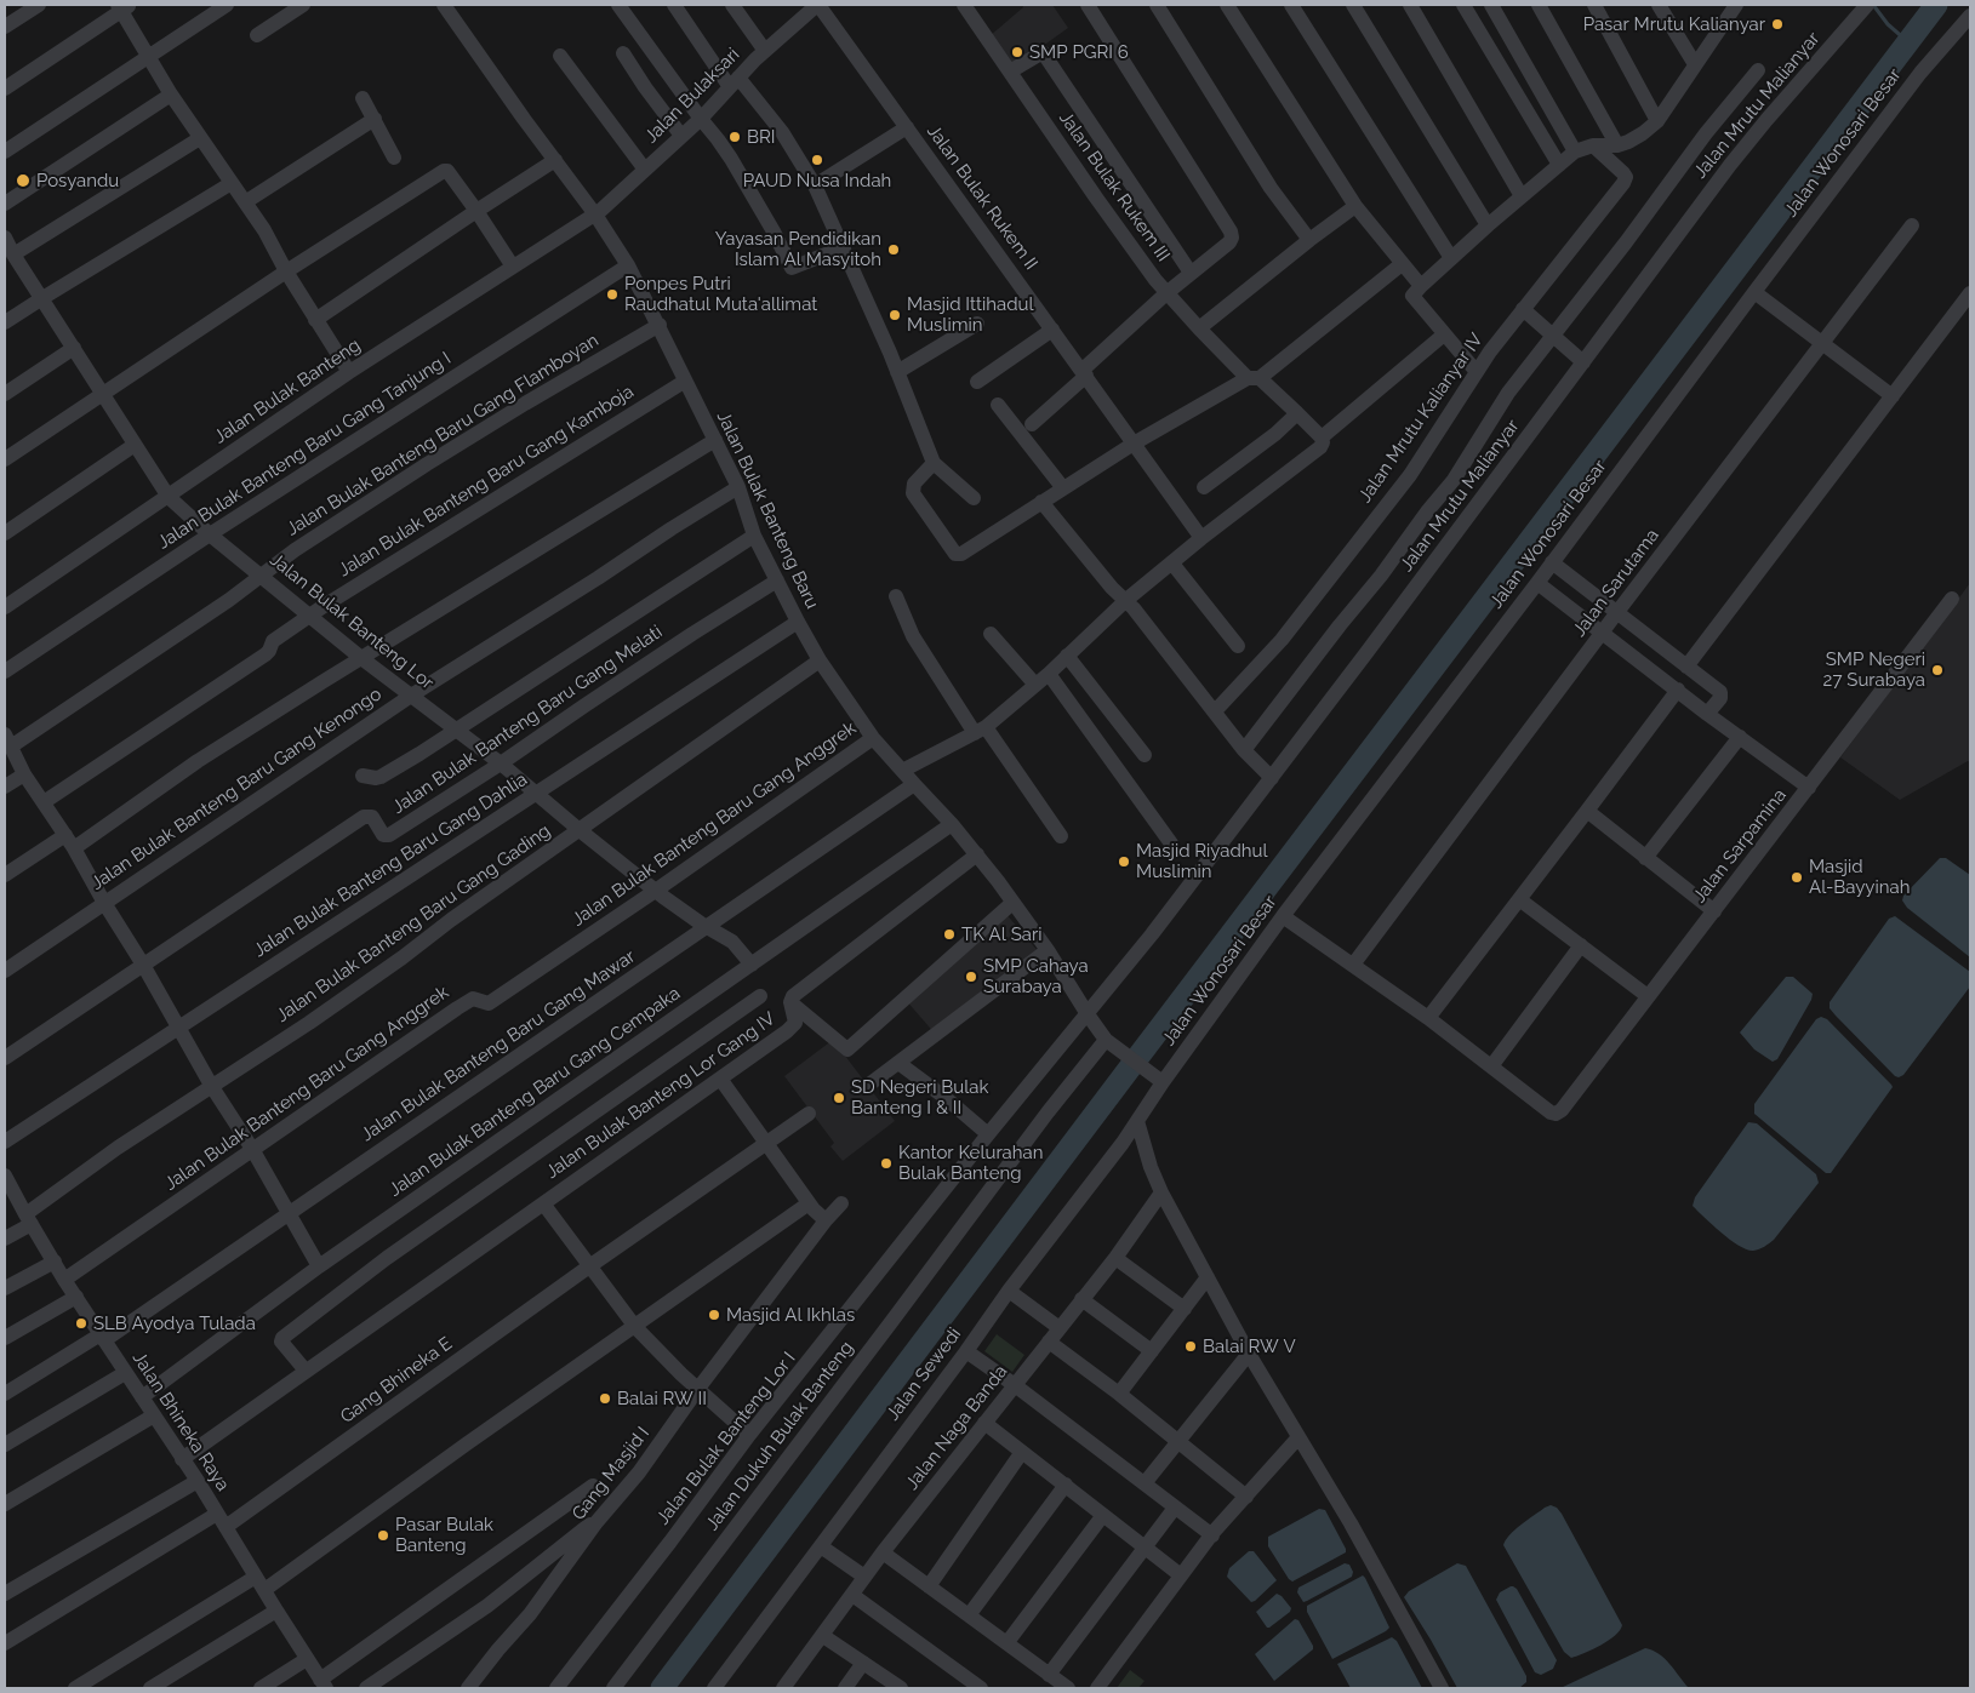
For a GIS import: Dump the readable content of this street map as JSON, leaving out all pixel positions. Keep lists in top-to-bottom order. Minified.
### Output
{"streets":{"street":["Jalan Bulaksari","Jalan Mrutu Malianyar","Jalan Wonosari Besar","Jalan Bulak Rukem III","Jalan Bulak Rukem II","Jalan Bulak Banteng","Jalan Mrutu Kalianyar IV","Jalan Bulak Banteng Baru Gang Flamboyan","Jalan Bulak Banteng Baru Gang Tanjung I","Jalan Bulak Banteng Baru Gang Kamboja","Jalan Bulak Banteng Baru","Jalan Sarutama","Jalan Bulak Banteng Lor","Jalan Bulak Banteng Baru Gang Melati","Jalan Bulak Banteng Baru Gang Kenongo","Jalan Bulak Banteng Baru Gang Anggrek","Jalan Sarpamina","Jalan Bulak Banteng Baru Gang Dahlia","Jalan Bulak Banteng Baru Gang Gading","Jalan Bulak Banteng Baru Gang Mawar","Jalan Bulak Banteng Baru Gang Cempaka","Jalan Bulak Banteng Lor Gang IV","Jalan Sewedi","Gang Bhineka E","Jalan Bhineka Raya","Jalan Naga Banda","Jalan Dukuh Bulak Banteng","Jalan Bulak Banteng Lor I","Gang Masjid I"]},"crossings":[["Jalan Bulaksari","Jalan Bulak Rukem II"],["Jalan Bulaksari","Jalan Bulak Banteng"],["Jalan Bulaksari","Jalan Bulak Banteng Baru"],["Jalan Mrutu Malianyar","Jalan Bulak Banteng Baru"],["Jalan Mrutu Malianyar","Jalan Bulak Banteng Lor I"],["Jalan Wonosari Besar","Jalan Bulak Banteng Baru"],["Jalan Wonosari Besar","Jalan Sewedi"],["Jalan Bulak Banteng","Jalan Bulak Banteng Baru"],["Jalan Bulak Banteng","Jalan Bulak Banteng Lor"],["Jalan Bulak Banteng Baru Gang Flamboyan","Jalan Bulak Banteng Baru"],["Jalan Bulak Banteng Baru Gang Flamboyan","Jalan Bulak Banteng Lor"],["Jalan Bulak Banteng Baru Gang Tanjung I","Jalan Bulak Banteng Baru"],["Jalan Bulak Banteng Baru Gang Tanjung I","Jalan Bulak Banteng Lor"],["Jalan Bulak Banteng Baru Gang Kamboja","Jalan Bulak Banteng Baru"],["Jalan Bulak Banteng Baru Gang Kamboja","Jalan Bulak Banteng Lor"],["Jalan Bulak Banteng Baru","Jalan Bulak Banteng Baru Gang Melati"],["Jalan Bulak Banteng Baru","Jalan Bulak Banteng Baru Gang Kenongo"],["Jalan Bulak Banteng Baru","Jalan Bulak Banteng Baru Gang Anggrek"],["Jalan Bulak Banteng Baru","Jalan Bulak Banteng Baru Gang Dahlia"],["Jalan Bulak Banteng Baru","Jalan Bulak Banteng Baru Gang Gading"],["Jalan Bulak Banteng Baru","Jalan Bulak Banteng Baru Gang Mawar"],["Jalan Bulak Banteng Baru","Jalan Bulak Banteng Baru Gang Cempaka"],["Jalan Bulak Banteng Baru","Jalan Bulak Banteng Lor Gang IV"],["Jalan Bulak Banteng Baru","Jalan Sewedi"],["Jalan Bulak Banteng Baru","Jalan Dukuh Bulak Banteng"],["Jalan Bulak Banteng Baru","Jalan Bulak Banteng Lor I"],["Jalan Bulak Banteng Lor","Jalan Bulak Banteng Baru Gang Melati"],["Jalan Bulak Banteng Lor","Jalan Bulak Banteng Baru Gang Kenongo"],["Jalan Bulak Banteng Lor","Jalan Bulak Banteng Baru Gang Anggrek"],["Jalan Bulak Banteng Lor","Jalan Bulak Banteng Baru Gang Dahlia"],["Jalan Bulak Banteng Lor","Jalan Bulak Banteng Baru Gang Gading"],["Jalan Bulak Banteng Lor","Jalan Bulak Banteng Baru Gang Mawar"],["Jalan Bulak Banteng Lor","Jalan Bulak Banteng Baru Gang Cempaka"],["Jalan Bulak Banteng Baru Gang Anggrek","Jalan Bhineka Raya"],["Jalan Bulak Banteng Baru Gang Gading","Jalan Bhineka Raya"],["Jalan Bulak Banteng Baru Gang Mawar","Jalan Bhineka Raya"],["Jalan Bulak Banteng Baru Gang Cempaka","Jalan Bhineka Raya"],["Jalan Bulak Banteng Lor Gang IV","Jalan Bhineka Raya"],["Gang Bhineka E","Jalan Bhineka Raya"]],"places":["Pasar Mrutu Kalianyar","SMP PGRI 6","BRI","PAUD Nusa Indah","Posyandu","Yayasan Pendidikan Islam Al Masyitoh","Ponpes Putri Raudhatul Muta'allimat","Masjid Ittihadul Muslimin","SMP Negeri 27 Surabaya","Masjid Riyadhul Muslimin","Masjid Al-Bayyinah","TK Al Sari","SMP Cahaya Surabaya","SD Negeri Bulak Banteng I & II","Kantor Kelurahan Bulak Banteng","Masjid Al Ikhlas","SLB Ayodya Tulada","Balai RW V","Balai RW II","Pasar Bulak Banteng"]}
